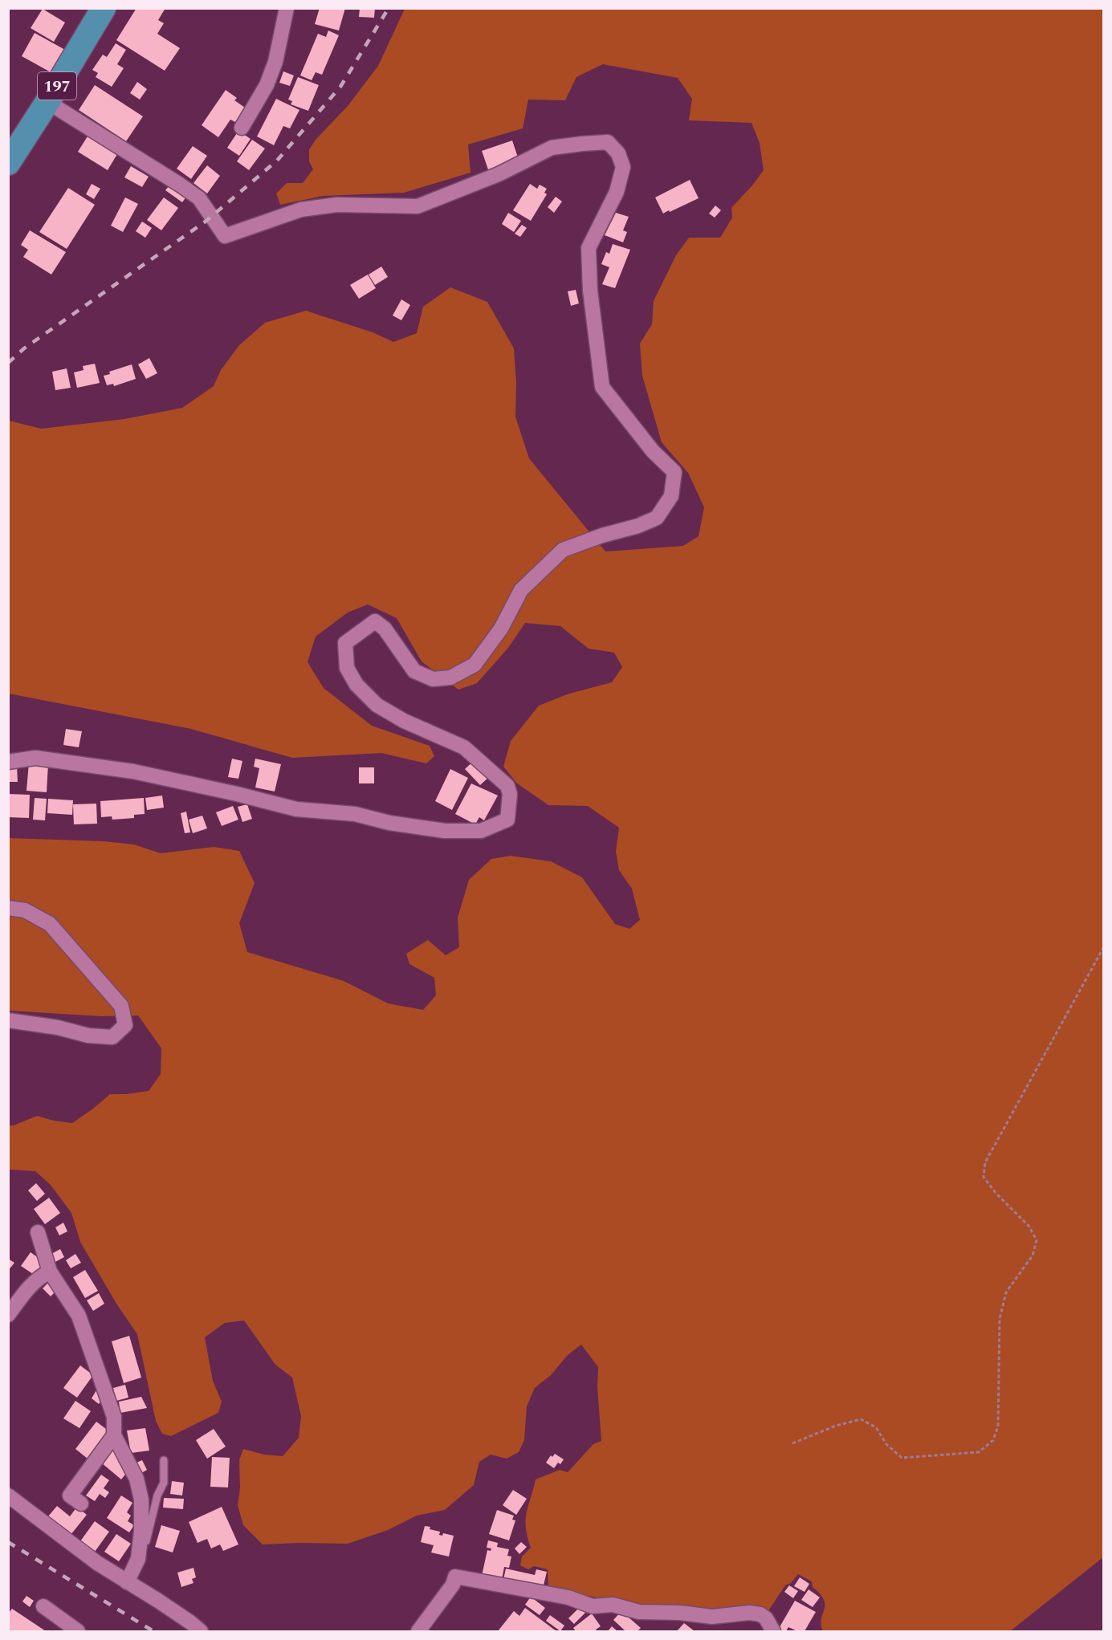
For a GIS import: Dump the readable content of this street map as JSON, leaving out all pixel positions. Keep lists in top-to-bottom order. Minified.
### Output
{"streets":{"highway":["197"]}}
